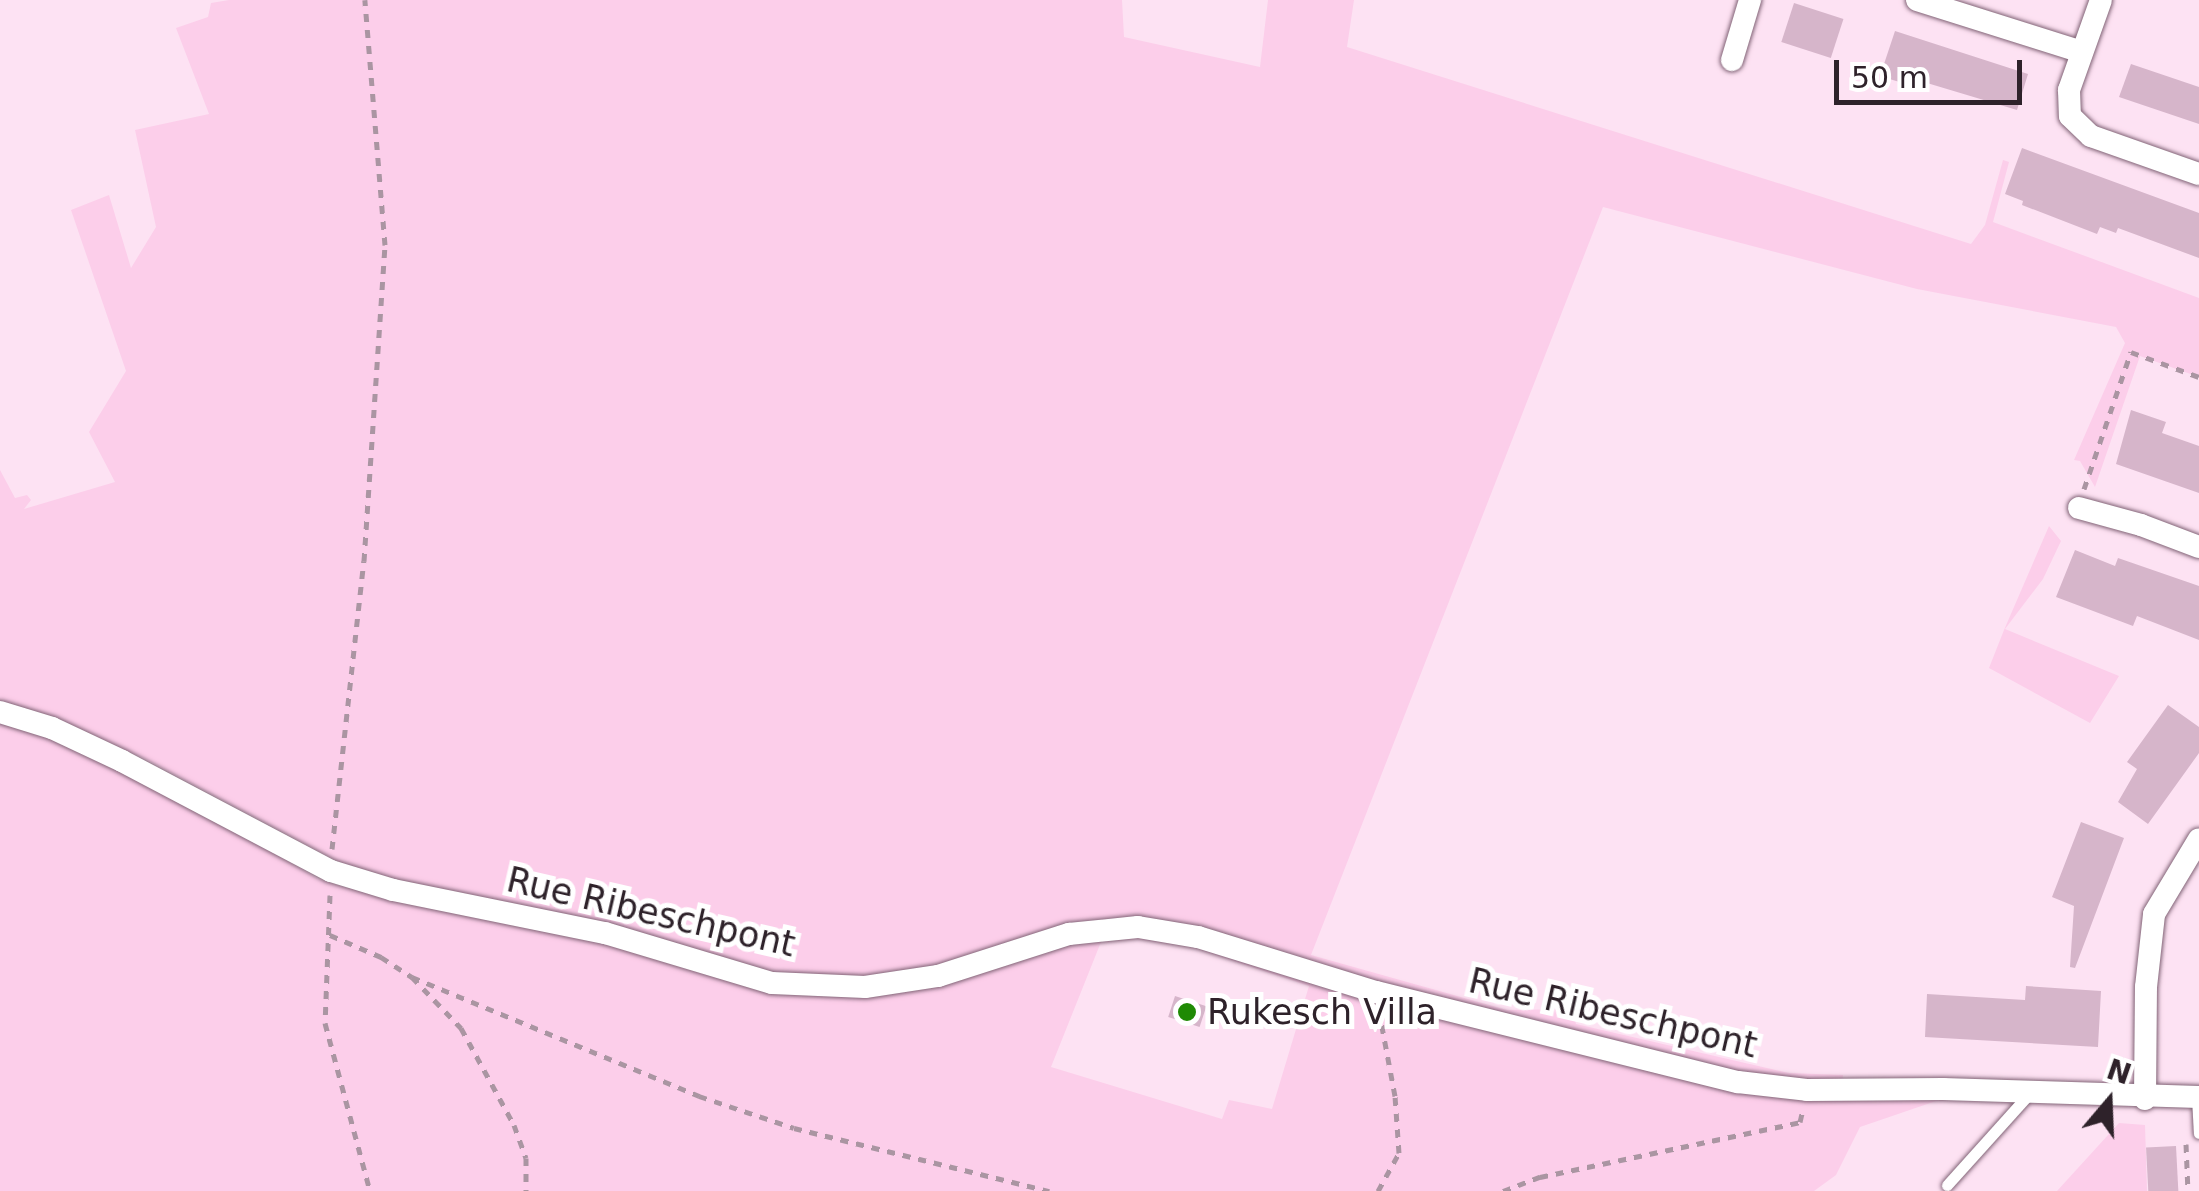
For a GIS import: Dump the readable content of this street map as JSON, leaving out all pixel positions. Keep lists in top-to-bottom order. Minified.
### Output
{"streets":{"street":["Rue Ribeschpont"]},"places":["Rukesch Villa"],"scale_bar":"50 m","north":"top"}
